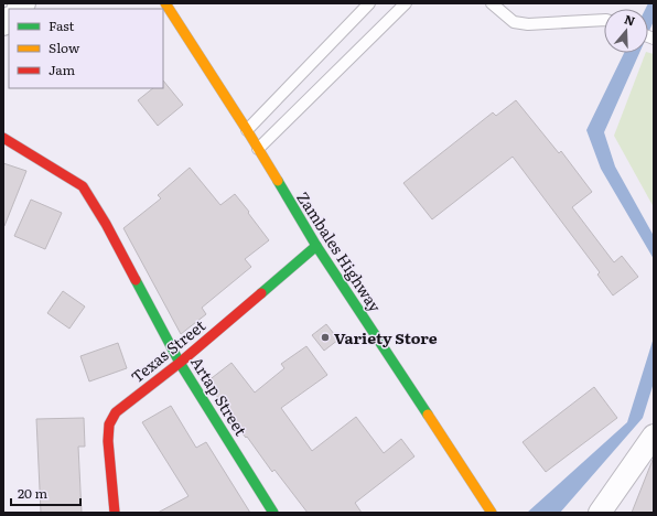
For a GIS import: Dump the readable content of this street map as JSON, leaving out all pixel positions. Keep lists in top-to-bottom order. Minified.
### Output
{"streets":{"street":["Zambales Highway","Texas Street","Artap Street"]},"crossings":[["Zambales Highway","Texas Street"],["Texas Street","Artap Street"]],"places":["Variety Store"],"legend":["Fast","Slow","Jam"],"scale_bar":"20 m","north":"top"}
